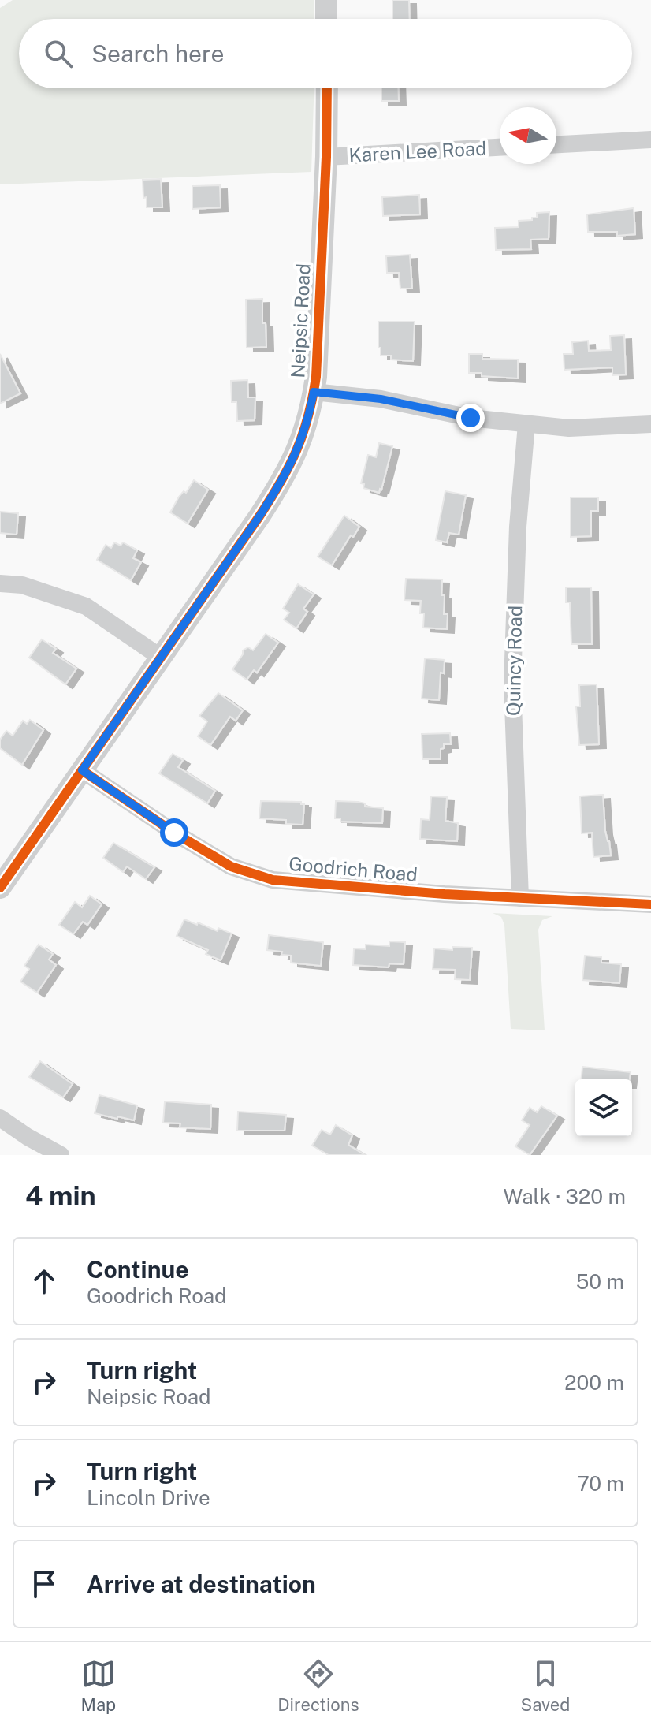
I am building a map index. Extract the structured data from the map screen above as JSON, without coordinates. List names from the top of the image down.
{
  "streets": {
    "street": [
      "Karen Lee Road",
      "Neipsic Road",
      "Quincy Road",
      "Goodrich Road"
    ]
  },
  "crossings": [
    ["Karen Lee Road", "Neipsic Road"],
    ["Neipsic Road", "Goodrich Road"],
    ["Quincy Road", "Goodrich Road"]
  ],
  "north": "left",
  "page": {
    "search": "Search here",
    "heading": ["4 min", "Walk · 320 m"],
    "list": [
      ["Continue", "Goodrich Road", "50 m"],
      ["Turn right", "Neipsic Road", "200 m"],
      ["Turn right", "Lincoln Drive", "70 m"],
      "Arrive at destination"
    ],
    "nav": ["Map", "Directions", "Saved"]
  }
}
